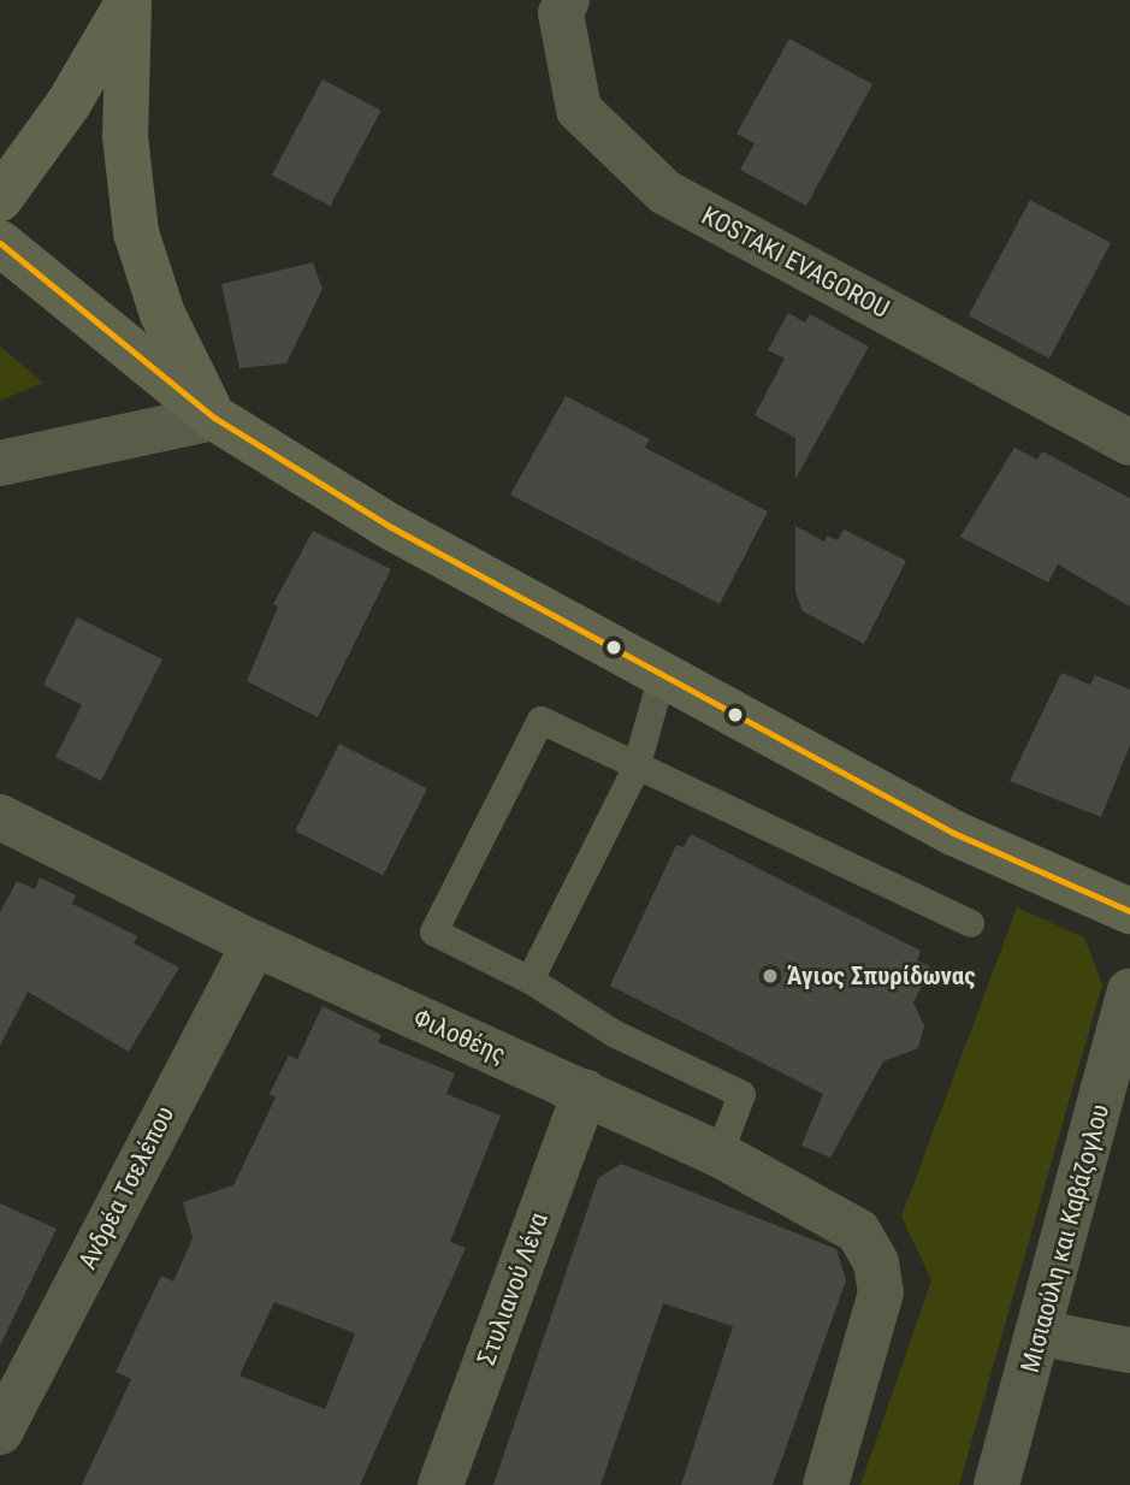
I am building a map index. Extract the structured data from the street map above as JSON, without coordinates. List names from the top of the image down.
{
  "streets": {
    "street": [
      "KOSTAKI EVAGOROU",
      "Φιλοθέης",
      "Ανδρέα Τσελέπου",
      "Μισιαούλη και Καβάζογλου",
      "Στυλιανού Λένα"
    ]
  },
  "crossings": [
    ["Φιλοθέης", "Ανδρέα Τσελέπου"],
    ["Φιλοθέης", "Στυλιανού Λένα"]
  ],
  "places": ["Άγιος Σπυρίδωνας"]
}
